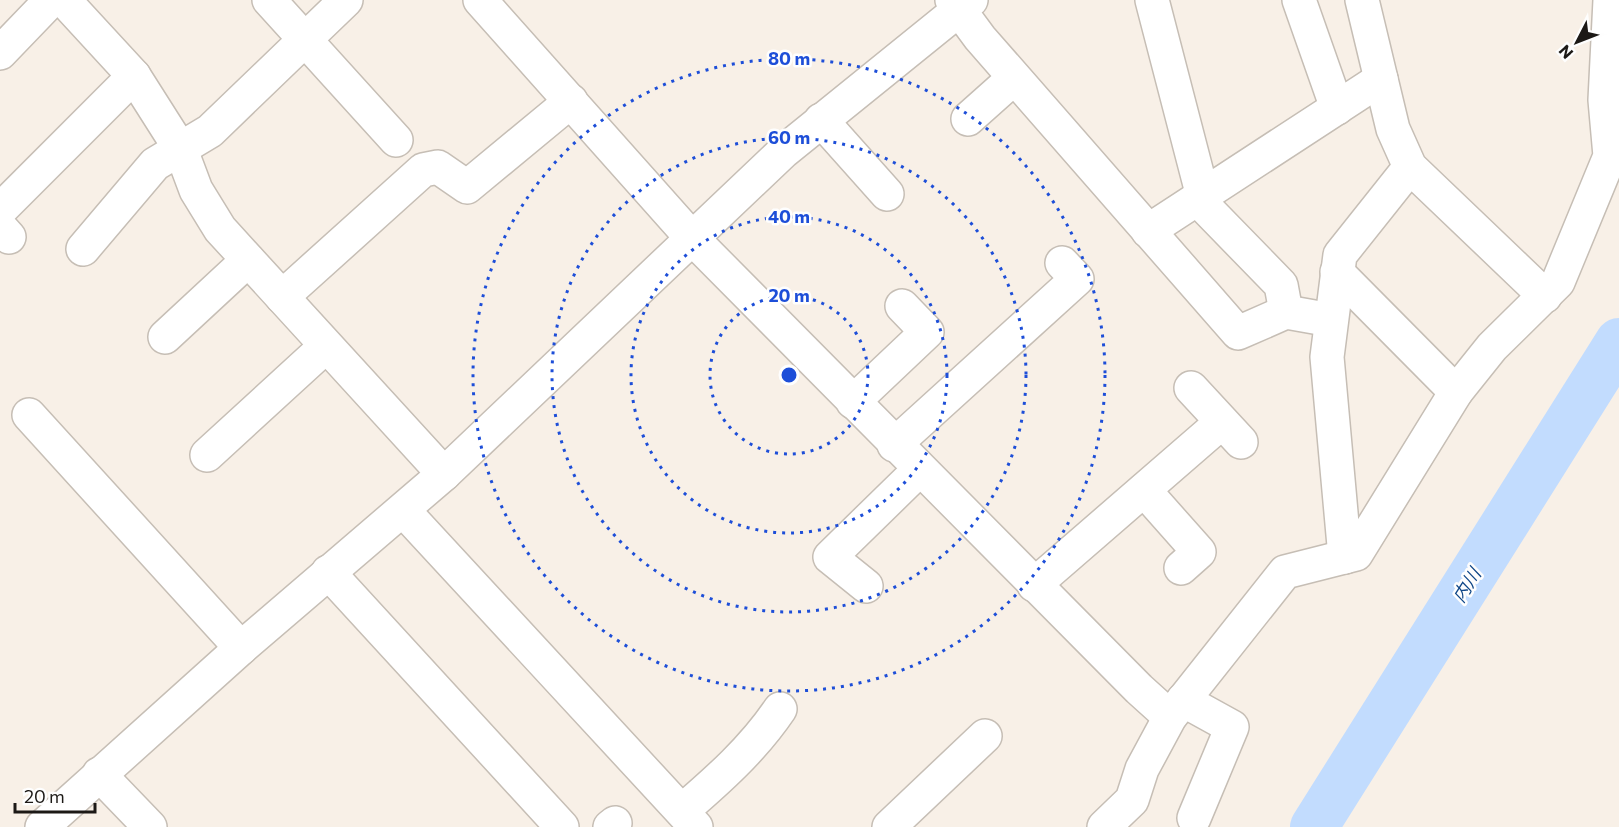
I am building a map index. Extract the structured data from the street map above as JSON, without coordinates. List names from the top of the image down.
{
  "water": ["内川"],
  "scale_bar": "20 m",
  "north": "bottom left",
  "rings": [
    "80 m",
    "60 m",
    "40 m",
    "20 m"
  ]
}
